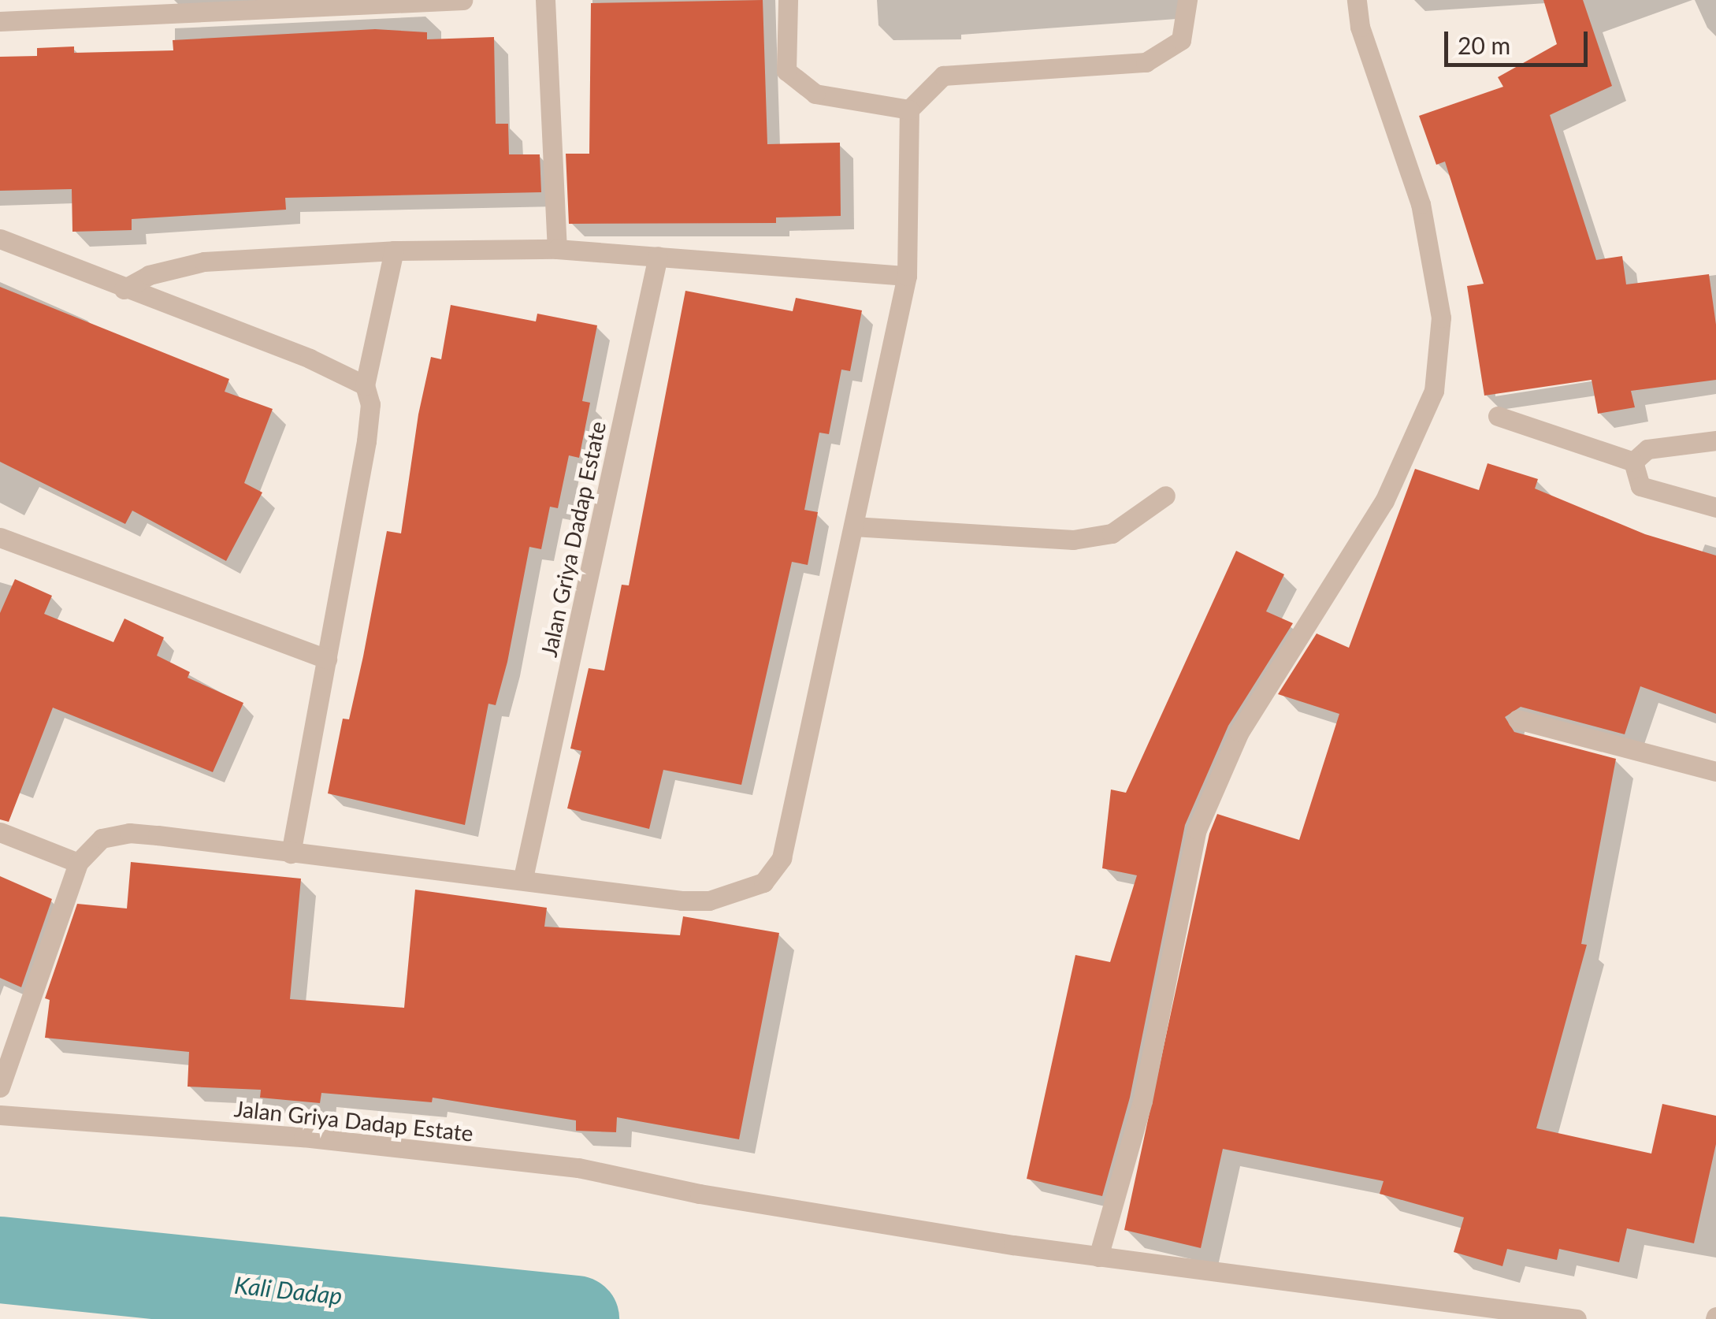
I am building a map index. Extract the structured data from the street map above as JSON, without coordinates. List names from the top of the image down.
{
  "streets": {
    "street": ["Jalan Griya Dadap Estate"]
  },
  "water": ["Kali Dadap"],
  "scale_bar": "20 m"
}
